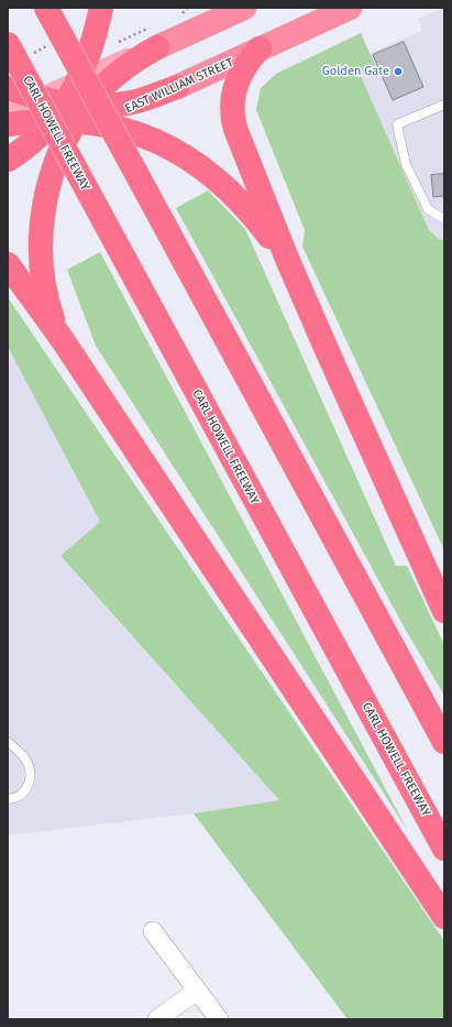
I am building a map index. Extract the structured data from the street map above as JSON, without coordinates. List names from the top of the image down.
{
  "streets": {
    "highway": ["EAST WILLIAM STREET", "CARL HOWELL FREEWAY"]
  },
  "places": ["Golden Gate"]
}
